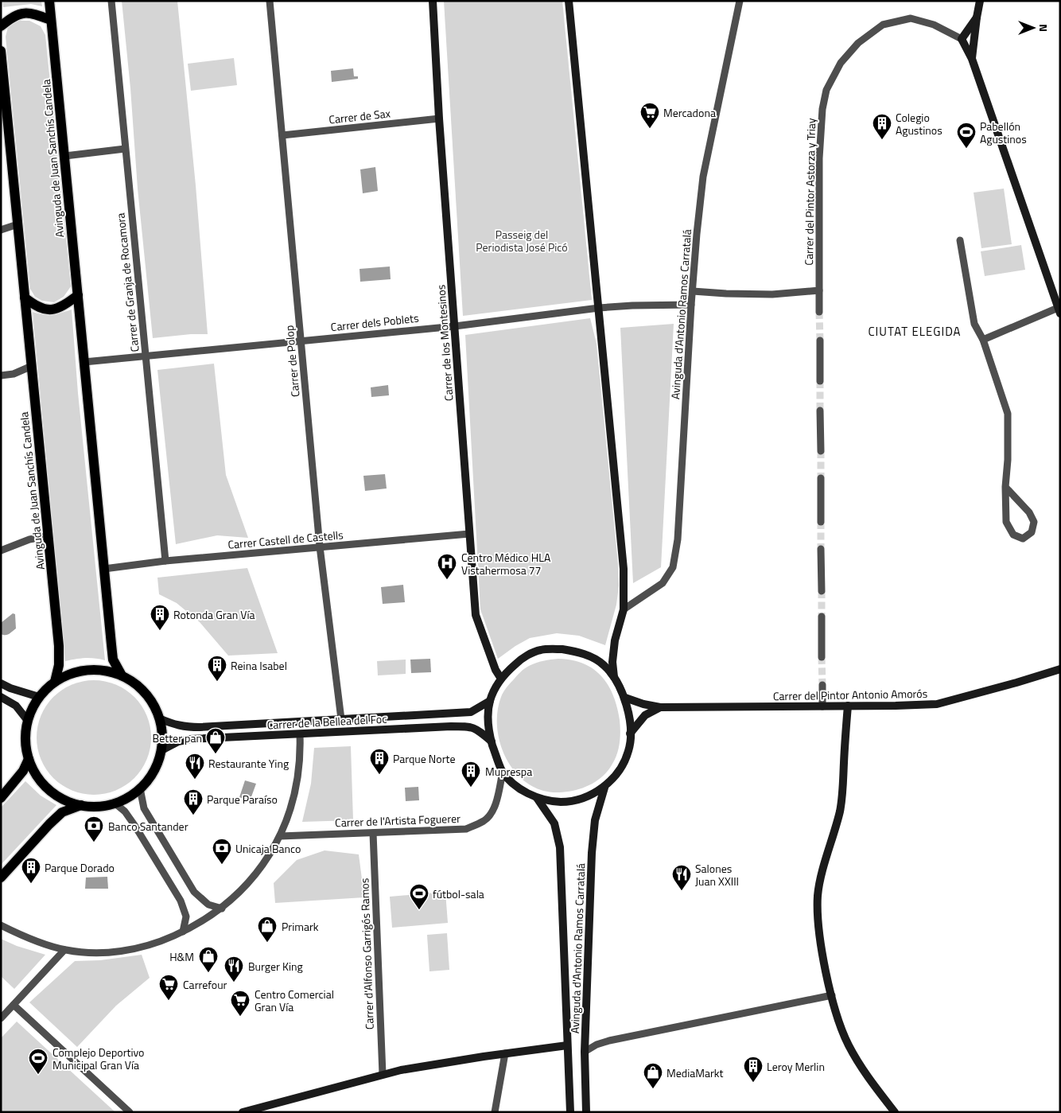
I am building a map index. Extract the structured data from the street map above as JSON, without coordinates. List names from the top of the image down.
{
  "streets": {
    "main road": [
      "Avinguda de Juan Sanchís Candela",
      "Avinguda d'Antonio Ramos Carratalá",
      "Carrer de los Montesinos",
      "Carrer del Pintor Antonio Amorós",
      "Carrer de la Bellea del Foc"
    ],
    "street": [
      "Carrer de Sax",
      "Carrer del Pintor Astorza y Triay",
      "Carrer de Granja de Rocamora",
      "Carrer dels Poblets",
      "Carrer de Polop",
      "Carrer Castell de Castells",
      "Carrer de l'Artista Foguerer",
      "Carrer d'Alfonso Garrigós Ramos"
    ]
  },
  "crossings": [
    ["Carrer de Sax", "Carrer de los Montesinos"],
    ["Carrer de Sax", "Carrer de Polop"],
    ["Avinguda de Juan Sanchís Candela", "Carrer dels Poblets"],
    ["Avinguda de Juan Sanchís Candela", "Carrer Castell de Castells"],
    ["Avinguda de Juan Sanchís Candela", "Carrer de la Bellea del Foc"],
    ["Carrer de Granja de Rocamora", "Carrer dels Poblets"],
    ["Carrer de Granja de Rocamora", "Carrer Castell de Castells"],
    ["Avinguda d'Antonio Ramos Carratalá", "Carrer dels Poblets"],
    ["Carrer dels Poblets", "Carrer de los Montesinos"],
    ["Carrer dels Poblets", "Carrer de Polop"],
    ["Carrer de los Montesinos", "Carrer Castell de Castells"],
    ["Carrer de Polop", "Carrer Castell de Castells"],
    ["Carrer de Polop", "Carrer de la Bellea del Foc"],
    ["Carrer de l'Artista Foguerer", "Carrer d'Alfonso Garrigós Ramos"]
  ],
  "districts": ["CIUTAT ELEGIDA"],
  "parks": ["Passeig del Periodista José Picó"],
  "places": {
    "supermarket": ["Mercadona", "Carrefour", "Centro Comercial Gran Vía"],
    "building": [
      "Colegio Agustinos",
      "Rotonda Gran Vía",
      "Reina Isabel",
      "Parque Norte",
      "Muprespa",
      "Parque Paraíso",
      "Parque Dorado",
      "Leroy Merlin"
    ],
    "sports": ["Pabellón Agustinos", "fútbol-sala", "Complejo Deportivo Municipal Gran Vía"],
    "hospital": ["Centro Médico HLA Vistahermosa 77"],
    "shop": [
      "Better pan",
      "Primark",
      "H&M",
      "MediaMarkt"
    ],
    "restaurant": ["Restaurante Ying", "Salones Juan XXIII", "Burger King"],
    "bank": ["Banco Santander", "Unicaja Banco"]
  },
  "north": "right"
}
